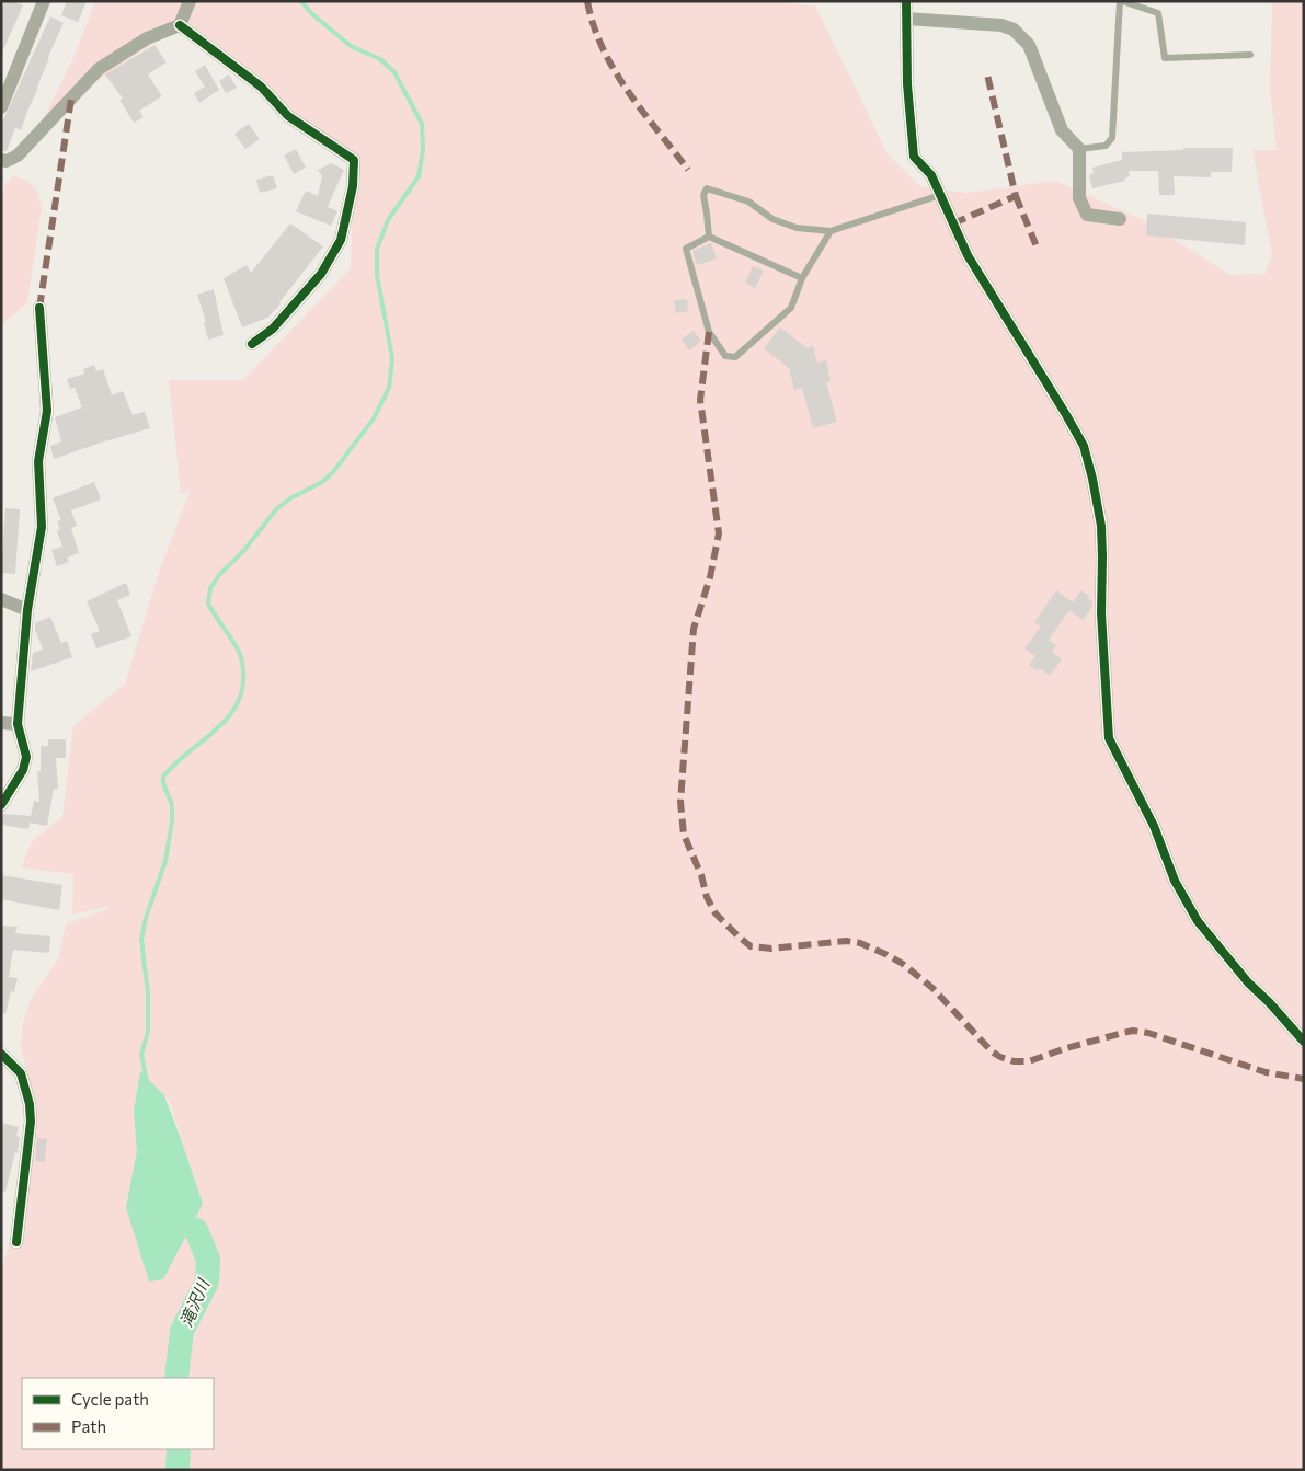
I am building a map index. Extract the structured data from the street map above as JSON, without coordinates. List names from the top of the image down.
{
  "water": ["滝沢川"],
  "legend": ["Cycle path", "Path"]
}
